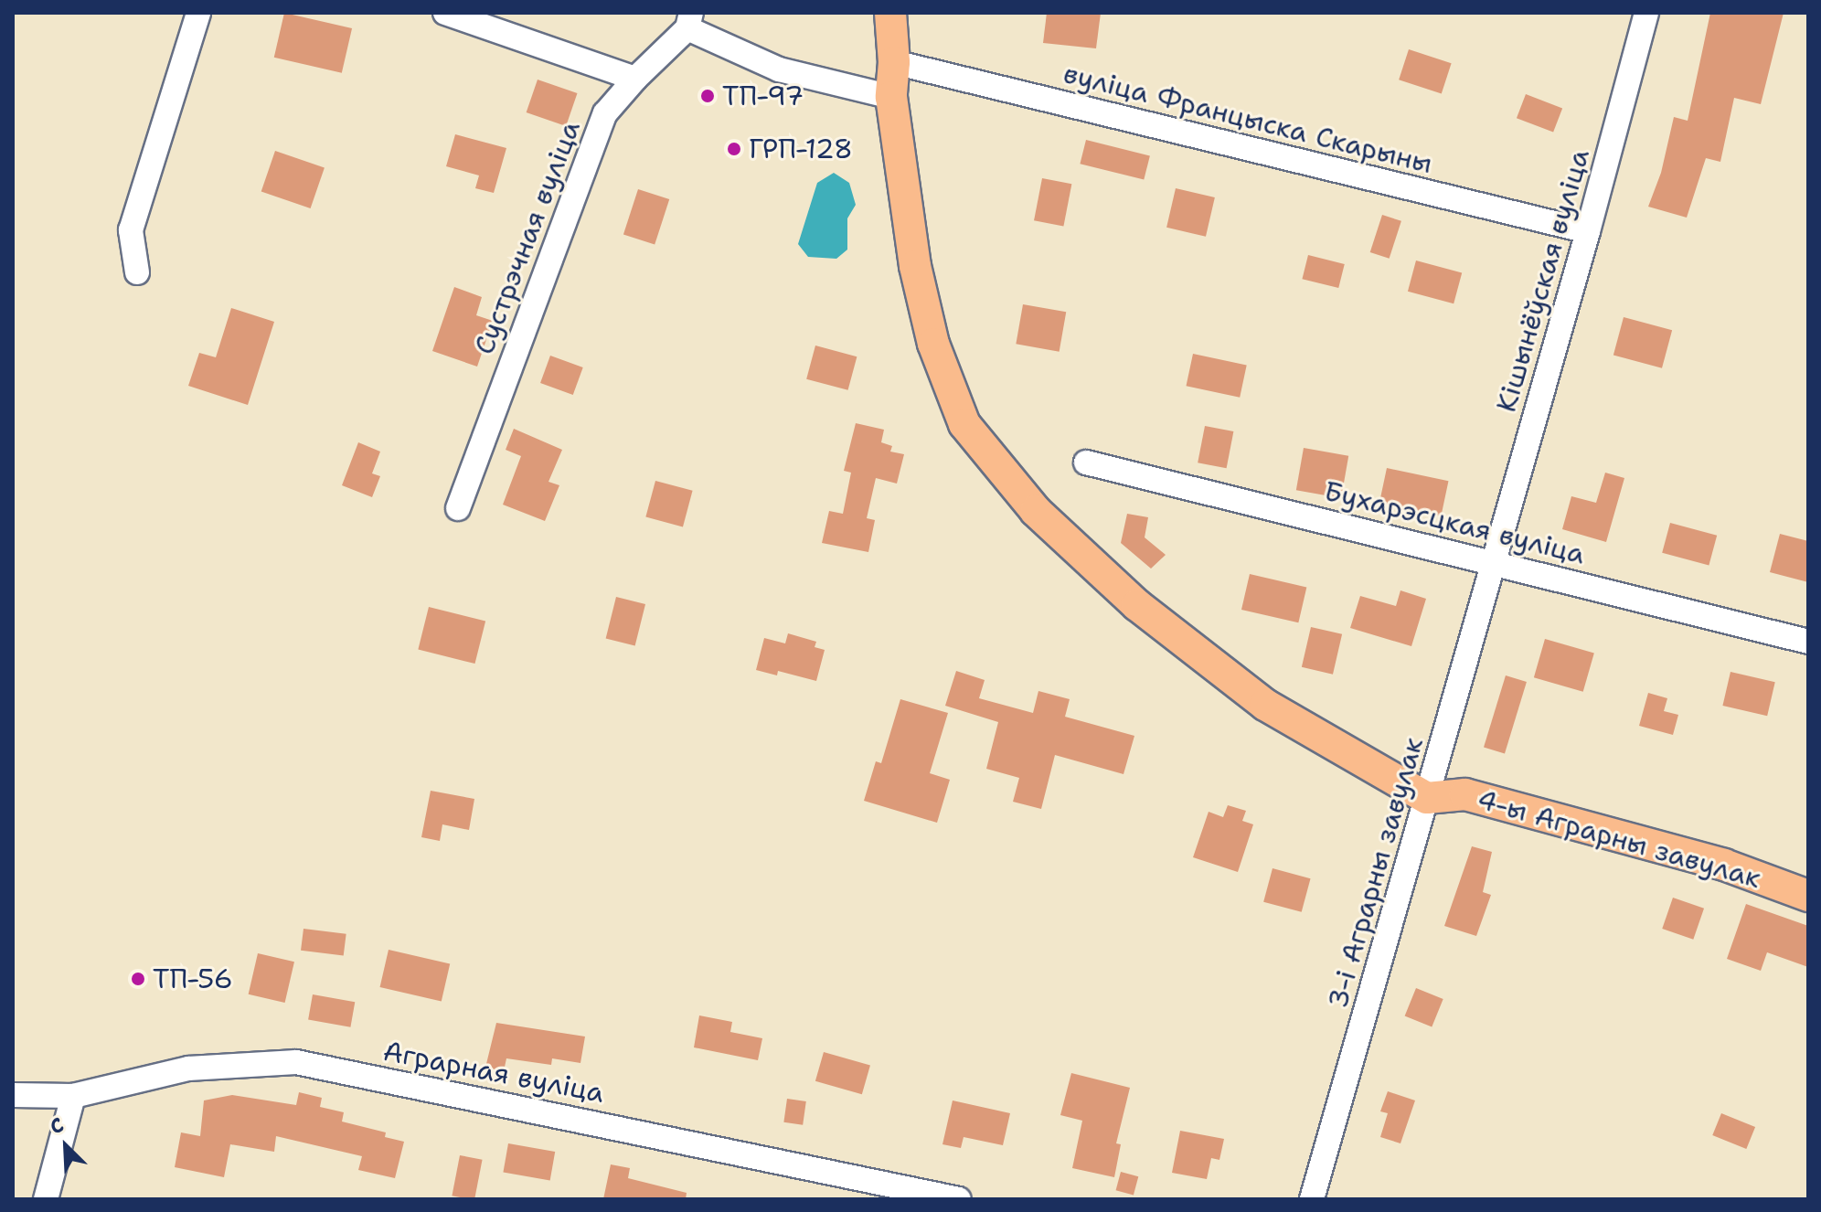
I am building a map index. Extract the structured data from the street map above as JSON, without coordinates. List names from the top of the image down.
{
  "streets": {
    "main road": ["4-ы Аграрны завулак"],
    "street": [
      "вуліца Францыска Скарыны",
      "Сустрэчная вуліца",
      "Кішынёўская вуліца",
      "Бухарэсцкая вуліца",
      "3-і Аграрны завулак",
      "Аграрная вуліца"
    ]
  },
  "crossings": [
    ["вуліца Францыска Скарыны", "Кішынёўская вуліца"],
    ["Кішынёўская вуліца", "Бухарэсцкая вуліца"],
    ["Кішынёўская вуліца", "3-і Аграрны завулак"],
    ["Бухарэсцкая вуліца", "3-і Аграрны завулак"],
    ["4-ы Аграрны завулак", "3-і Аграрны завулак"]
  ],
  "places": ["ТП-97", "ГРП-128", "ТП-56"],
  "north": "top left"
}
